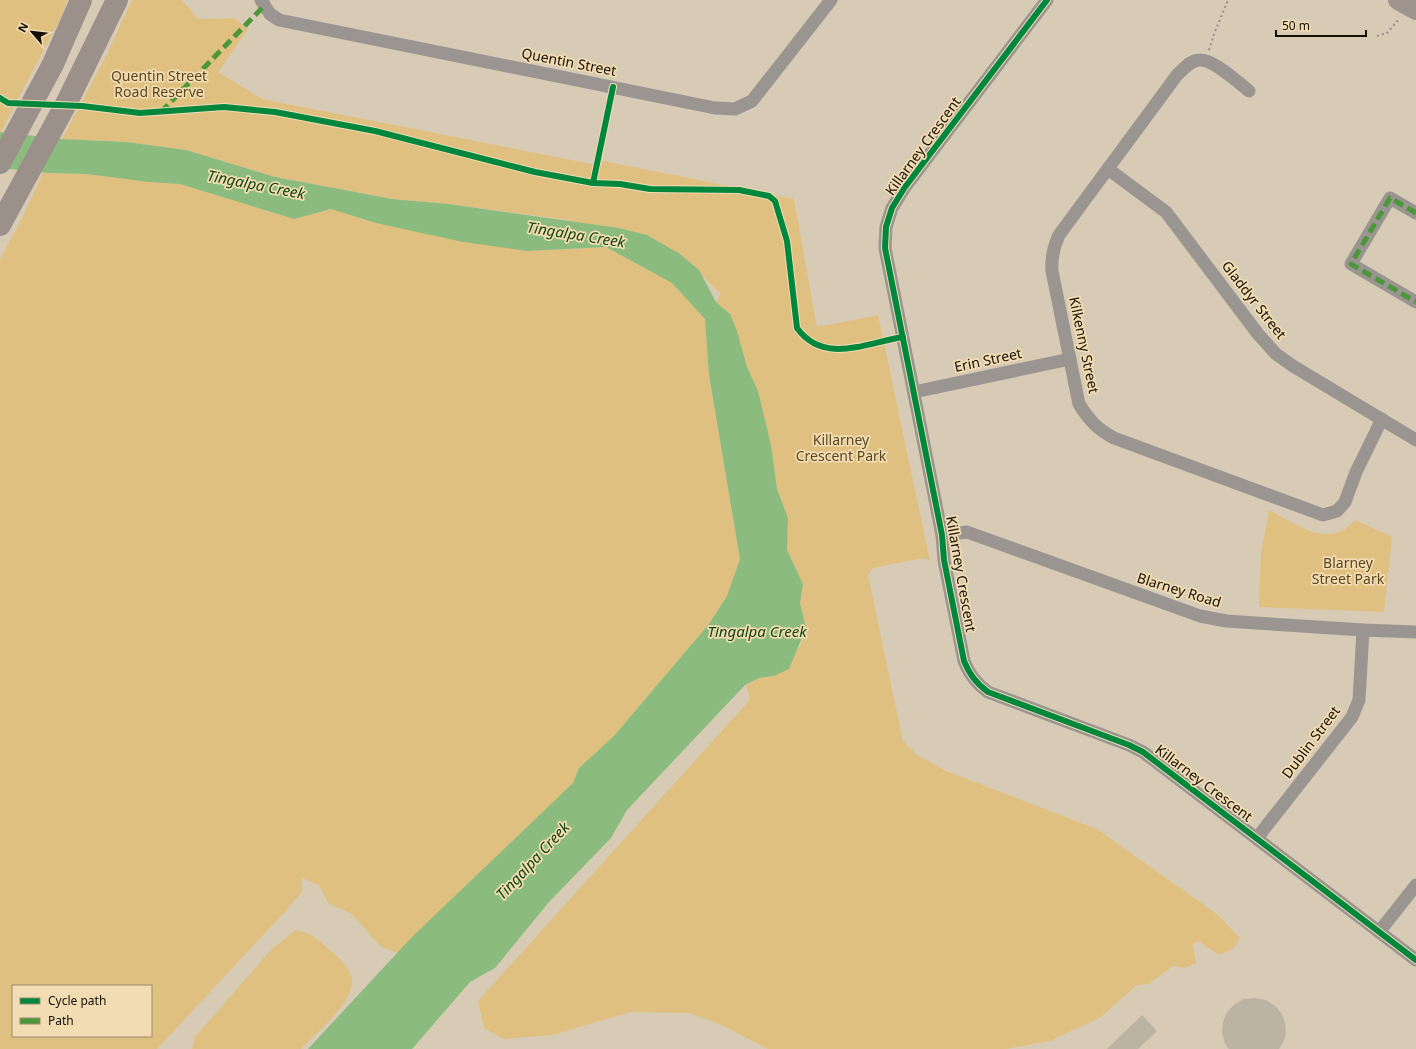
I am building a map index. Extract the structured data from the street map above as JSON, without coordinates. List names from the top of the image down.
{
  "streets": {
    "street": [
      "Quentin Street",
      "Killarney Crescent",
      "Gladdyr Street",
      "Kilkenny Street",
      "Erin Street",
      "Blarney Road",
      "Dublin Street"
    ]
  },
  "crossings": [
    ["Killarney Crescent", "Erin Street"],
    ["Killarney Crescent", "Blarney Road"],
    ["Killarney Crescent", "Dublin Street"],
    ["Gladdyr Street", "Kilkenny Street"],
    ["Kilkenny Street", "Erin Street"],
    ["Blarney Road", "Dublin Street"]
  ],
  "water": ["Tingalpa Creek"],
  "parks": ["Quentin Street Road Reserve", "Killarney Crescent Park", "Blarney Street Park"],
  "legend": ["Cycle path", "Path"],
  "scale_bar": "50 m",
  "north": "top left"
}
